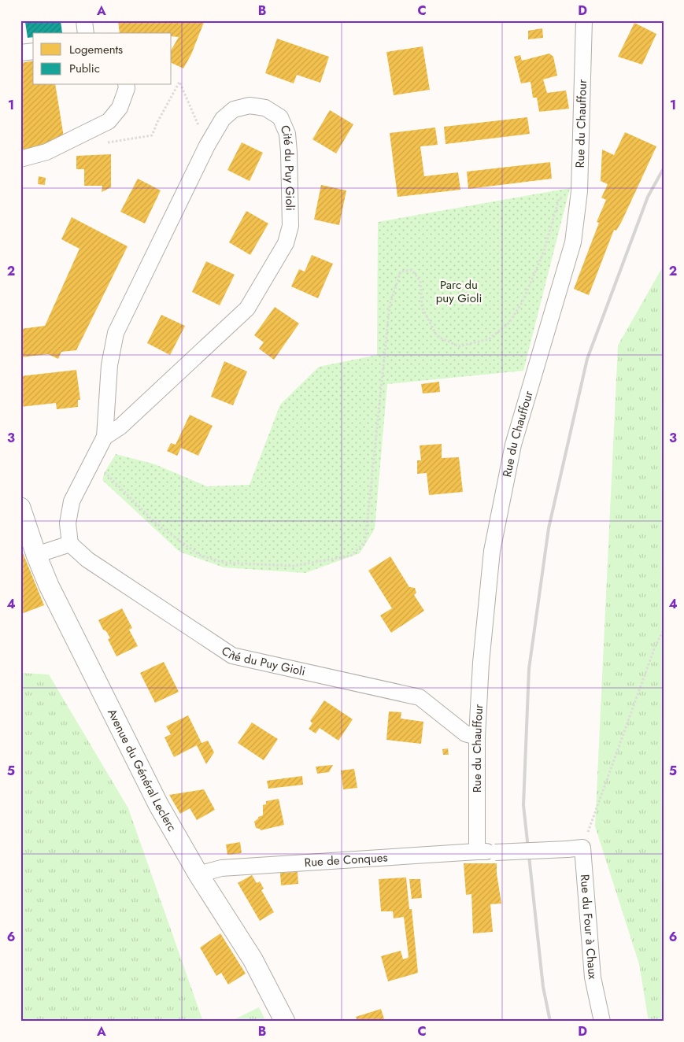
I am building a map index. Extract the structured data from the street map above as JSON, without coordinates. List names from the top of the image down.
{
  "streets": {
    "street": [
      "Rue du Chauffour",
      "Cité du Puy Gioli",
      "Avenue du Général Leclerc",
      "Rue de Conques",
      "Rue du Four à Chaux"
    ]
  },
  "crossings": [
    ["Rue du Chauffour", "Cité du Puy Gioli"],
    ["Rue du Chauffour", "Rue de Conques"],
    ["Avenue du Général Leclerc", "Rue de Conques"],
    ["Rue de Conques", "Rue du Four à Chaux"]
  ],
  "parks": ["Parc du puy Gioli"],
  "legend": ["Logements", "Public"],
  "grid": {
    "columns": [
      "A",
      "B",
      "C",
      "D"
    ],
    "rows": [
      "1",
      "2",
      "3",
      "4",
      "5",
      "6"
    ]
  }
}
